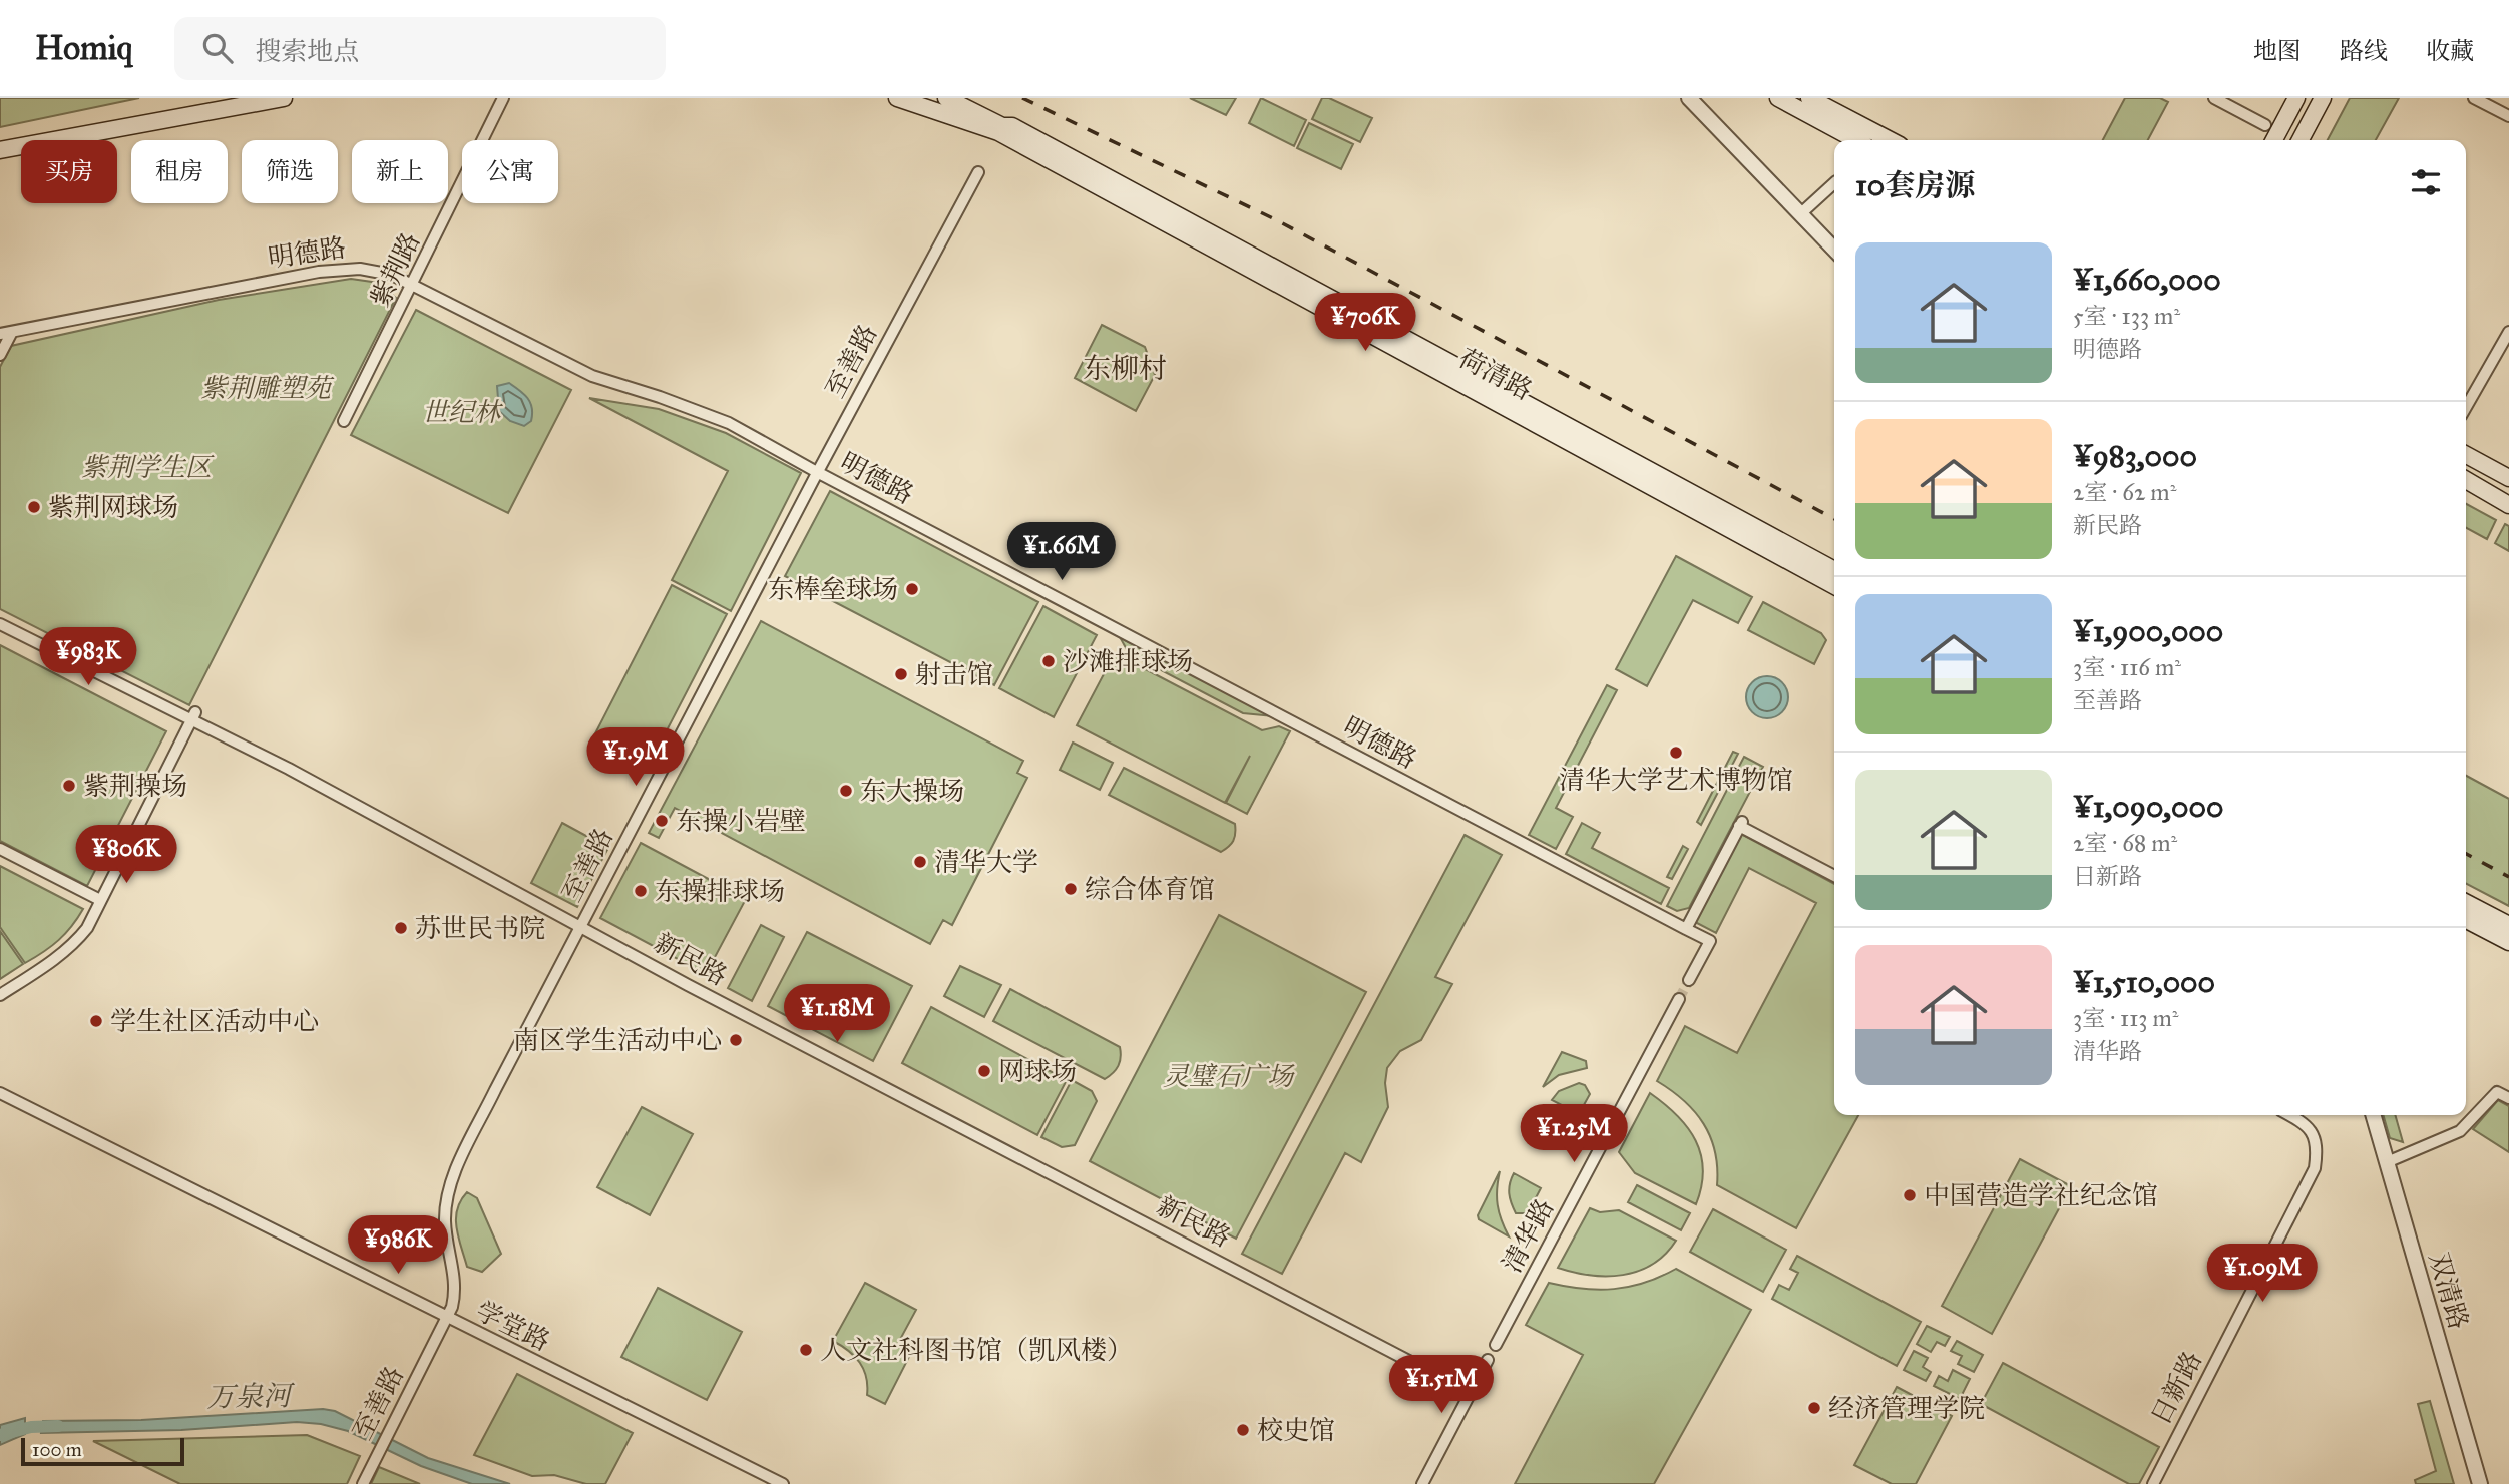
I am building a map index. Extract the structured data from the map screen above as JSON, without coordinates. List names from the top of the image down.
{
  "streets": {
    "main road": ["荷清路"],
    "street": [
      "明德路",
      "紫荆路",
      "至善路",
      "新民路",
      "清华路",
      "双清路",
      "学堂路",
      "日新路"
    ]
  },
  "crossings": [
    ["明德路", "紫荆路"],
    ["明德路", "至善路"],
    ["至善路", "新民路"],
    ["至善路", "学堂路"]
  ],
  "districts": ["东柳村"],
  "water": ["万泉河"],
  "parks": [
    "紫荆雕塑苑",
    "世纪林",
    "紫荆学生区",
    "灵璧石广场"
  ],
  "places": [
    "紫荆网球场",
    "东棒垒球场",
    "沙滩排球场",
    "射击馆",
    "清华大学艺术博物馆",
    "紫荆操场",
    "东大操场",
    "东操小岩壁",
    "清华大学",
    "综合体育馆",
    "东操排球场",
    "苏世民书院",
    "学生社区活动中心",
    "南区学生活动中心",
    "网球场",
    "中国营造学社纪念馆",
    "人文社科图书馆（凯风楼）",
    "经济管理学院",
    "校史馆"
  ],
  "scale_bar": "100 m",
  "page": {
    "header": "Homiq",
    "search": "搜索地点",
    "nav": ["地图", "路线", "收藏"],
    "chip": [
      "买房",
      "租房",
      "筛选",
      "新上",
      "公寓"
    ],
    "heading": "10套房源",
    "list": [
      {
        "name": "¥1,660,000",
        "note": "5室 · 133 m² · 明德路"
      },
      {
        "name": "¥983,000",
        "note": "2室 · 62 m² · 新民路"
      },
      {
        "name": "¥1,900,000",
        "note": "3室 · 116 m² · 至善路"
      },
      {
        "name": "¥1,090,000",
        "note": "2室 · 68 m² · 日新路"
      },
      {
        "name": "¥1,510,000",
        "note": "3室 · 113 m² · 清华路"
      }
    ],
    "price": [
      "¥706K",
      "¥1.66M",
      "¥983K",
      "¥1.9M",
      "¥806K",
      "¥1.18M",
      "¥1.25M",
      "¥986K",
      "¥1.09M",
      "¥1.51M"
    ],
    "scale": "100 m"
  }
}
